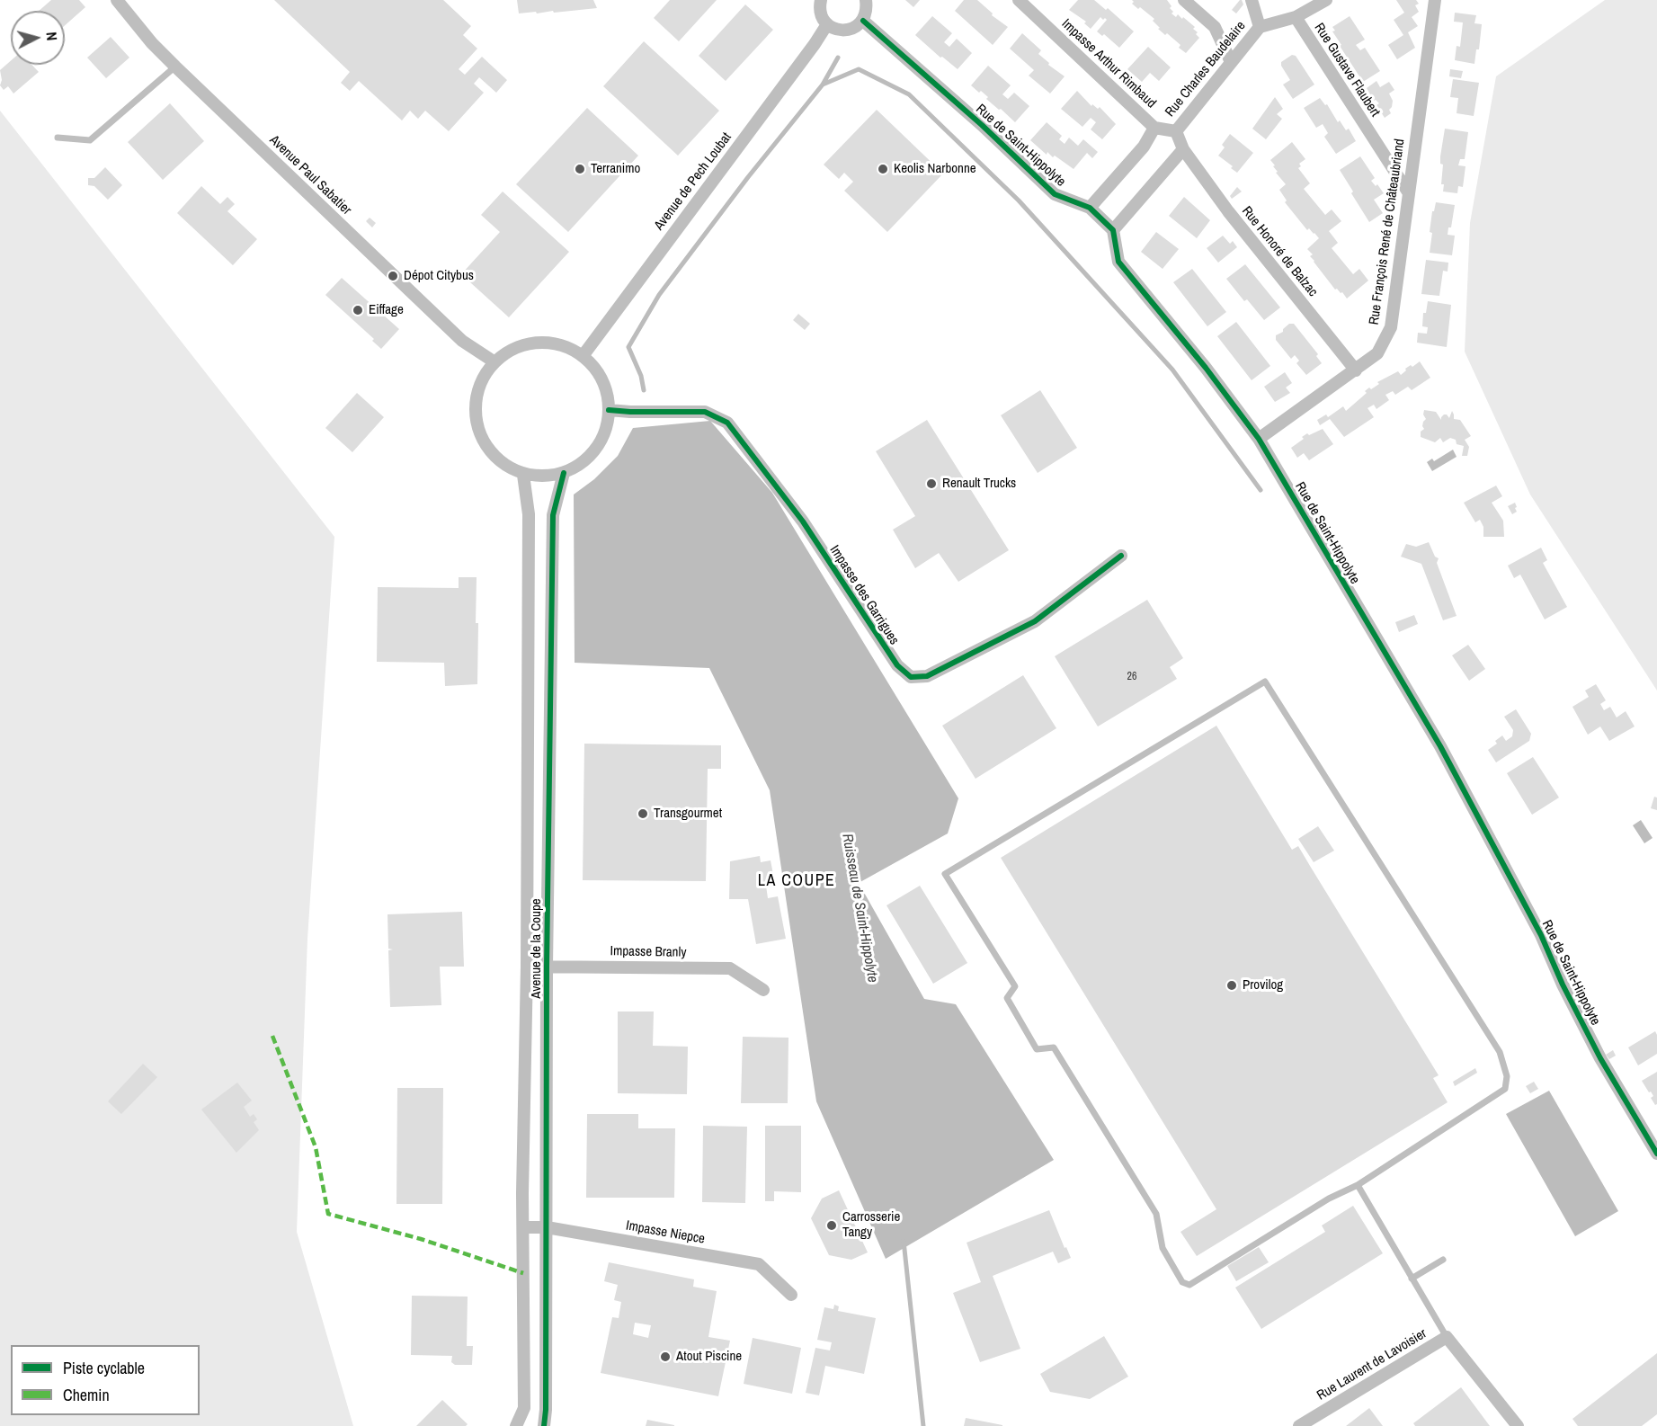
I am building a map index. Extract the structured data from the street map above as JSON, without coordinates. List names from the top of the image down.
{
  "streets": {
    "street": [
      "Impasse Arthur Rimbaud",
      "Rue Charles Baudelaire",
      "Rue Gustave Flaubert",
      "Rue de Saint-Hippolyte",
      "Avenue Paul Sabatier",
      "Avenue de Pech Loubat",
      "Rue François René de Châteaubriand",
      "Rue Honoré de Balzac",
      "Impasse des Garrigues",
      "Avenue de la Coupe",
      "Impasse Branly",
      "Impasse Niepce",
      "Rue Laurent de Lavoisier"
    ]
  },
  "crossings": [
    ["Impasse Arthur Rimbaud", "Rue Charles Baudelaire"],
    ["Rue Charles Baudelaire", "Rue de Saint-Hippolyte"],
    ["Rue Charles Baudelaire", "Rue Honoré de Balzac"],
    ["Rue Gustave Flaubert", "Rue François René de Châteaubriand"],
    ["Rue de Saint-Hippolyte", "Rue François René de Châteaubriand"],
    ["Avenue Paul Sabatier", "Avenue de Pech Loubat"],
    ["Avenue Paul Sabatier", "Impasse des Garrigues"],
    ["Avenue Paul Sabatier", "Avenue de la Coupe"],
    ["Avenue de Pech Loubat", "Impasse des Garrigues"],
    ["Avenue de Pech Loubat", "Avenue de la Coupe"],
    ["Rue François René de Châteaubriand", "Rue Honoré de Balzac"],
    ["Impasse des Garrigues", "Avenue de la Coupe"],
    ["Avenue de la Coupe", "Impasse Branly"],
    ["Avenue de la Coupe", "Impasse Niepce"]
  ],
  "districts": ["LA COUPE"],
  "water": ["Ruisseau de Saint-Hippolyte"],
  "places": [
    "Terranimo",
    "Keolis Narbonne",
    "Dépot Citybus",
    "Eiffage",
    "Renault Trucks",
    "Transgourmet",
    "Provilog",
    "Carrosserie Tangy",
    "Atout Piscine"
  ],
  "house_numbers": ["26"],
  "legend": ["Piste cyclable", "Chemin"],
  "north": "right"
}
